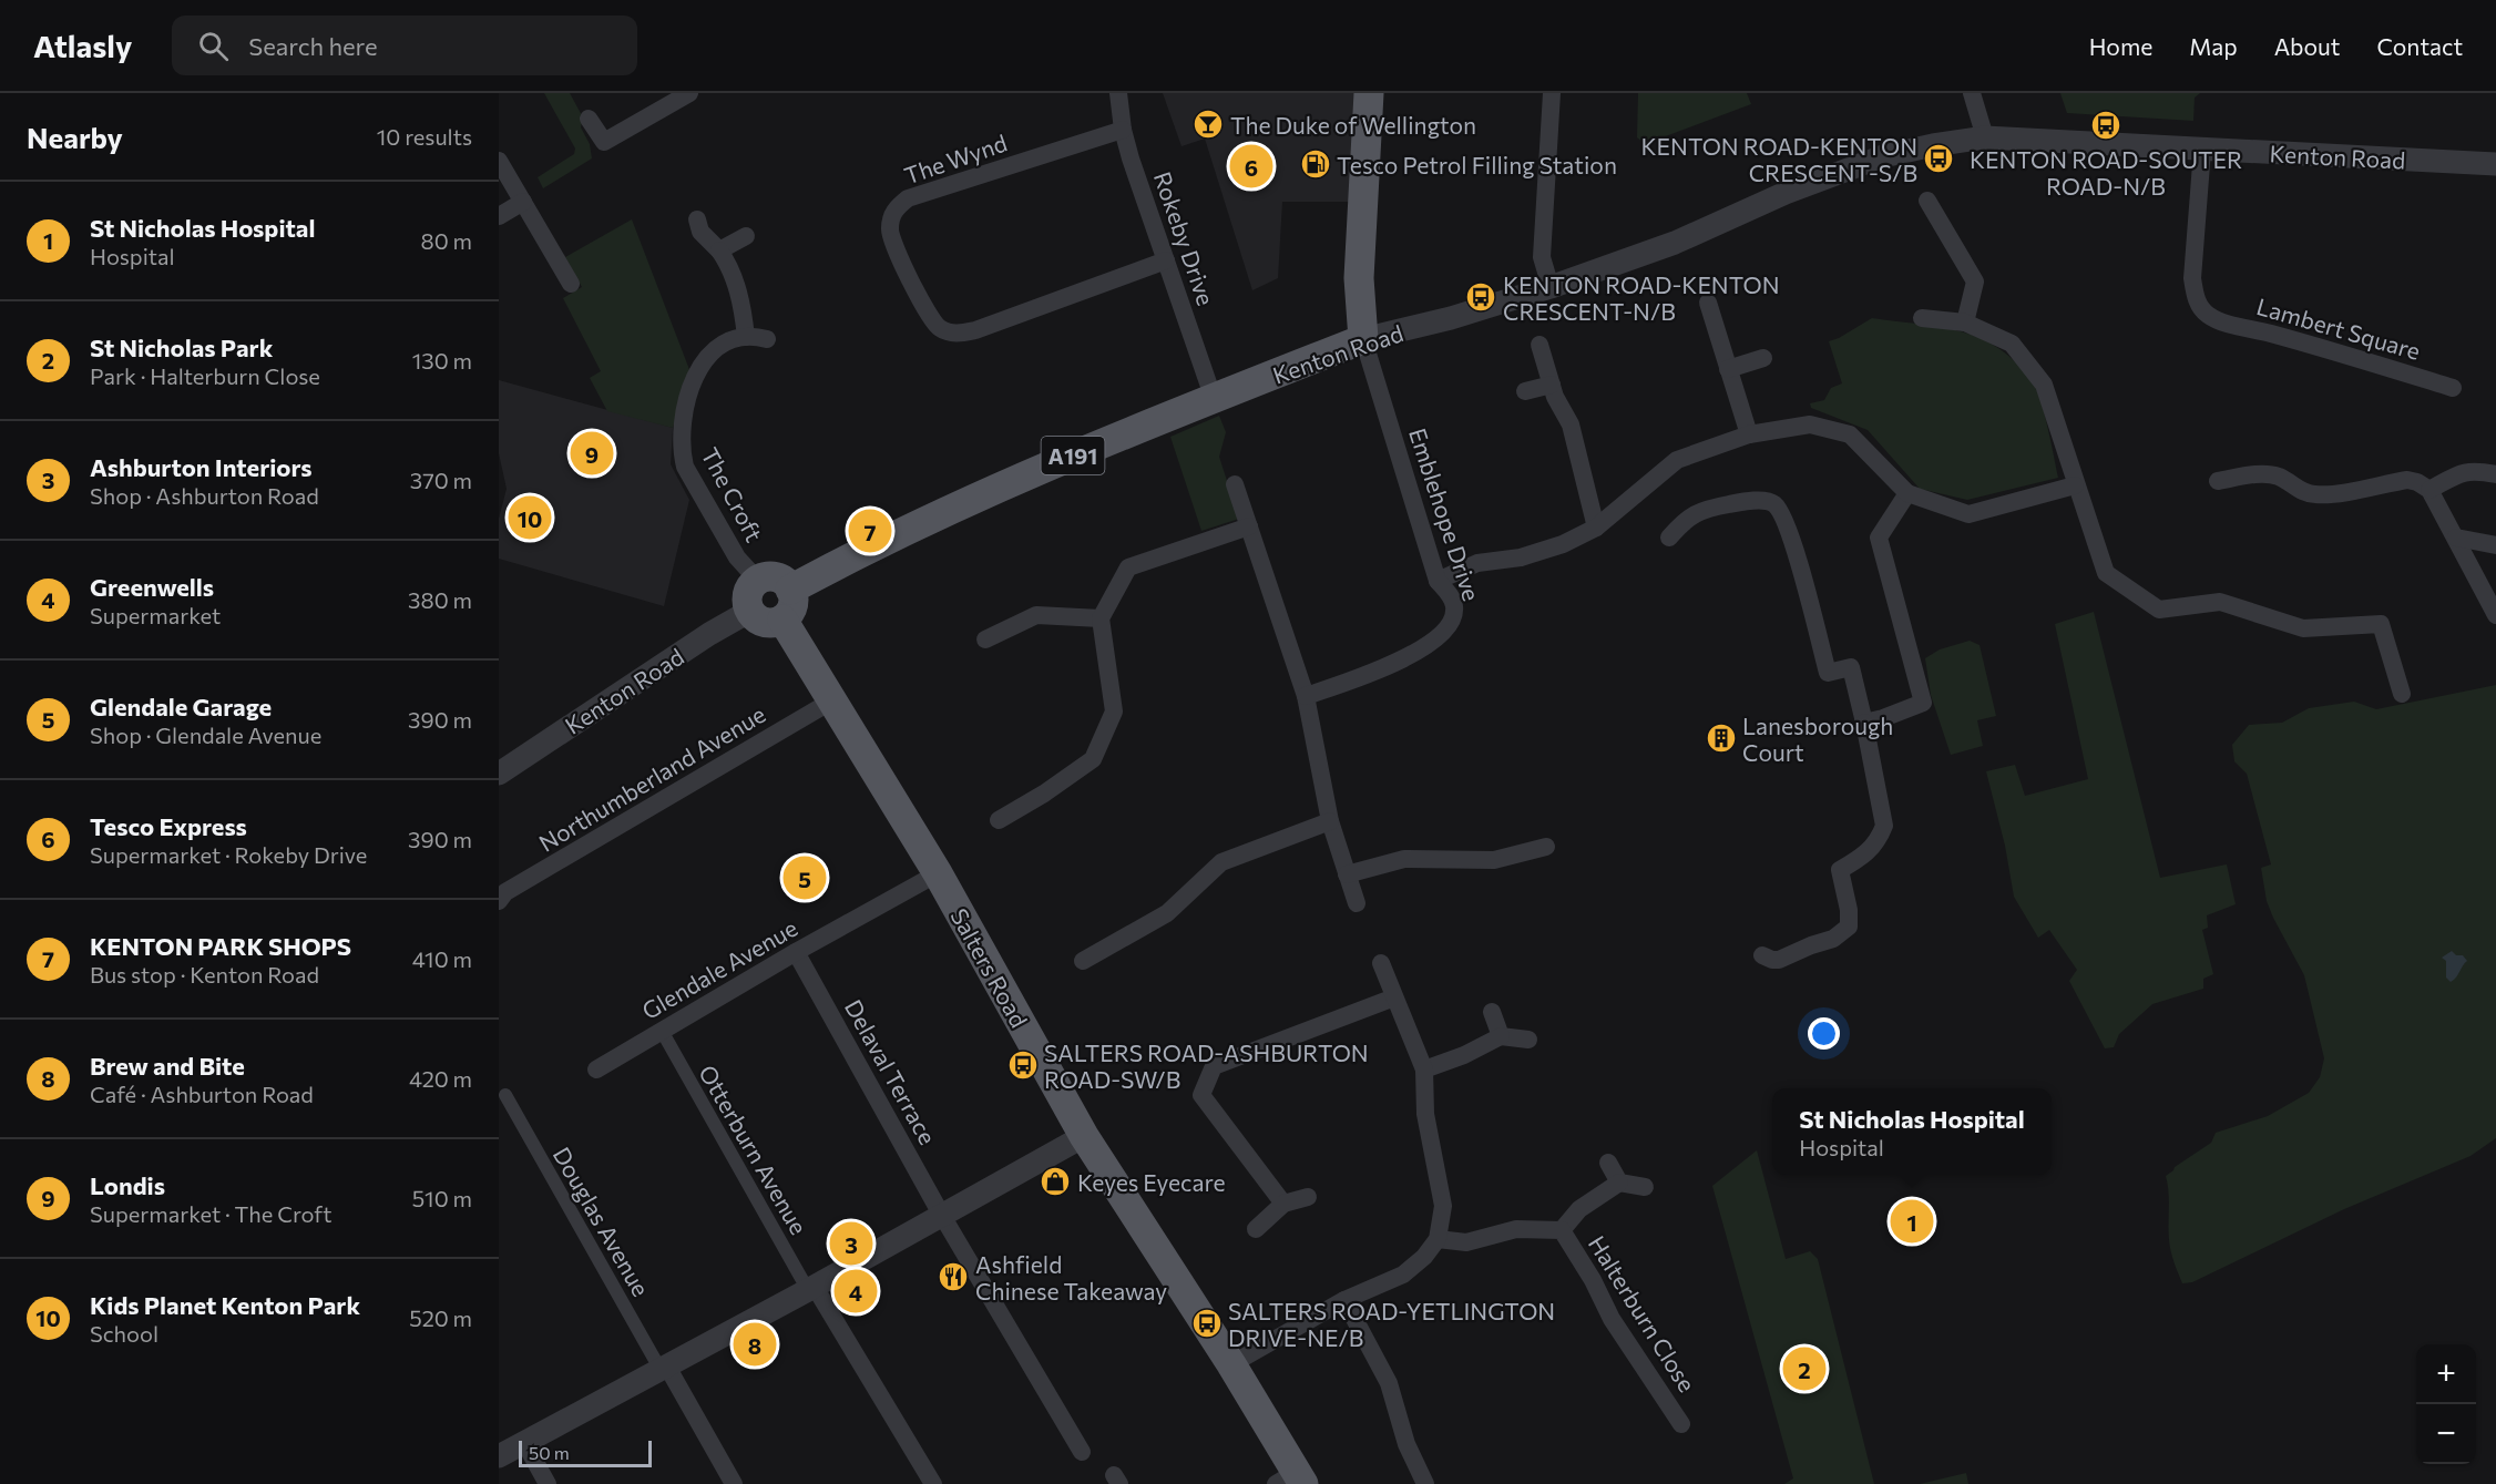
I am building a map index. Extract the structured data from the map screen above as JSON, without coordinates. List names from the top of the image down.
{
  "streets": {
    "main road": ["Kenton Road", "A191", "Salters Road"],
    "street": [
      "The Wynd",
      "Rokeby Drive",
      "Lambert Square",
      "The Croft",
      "Emblehope Drive",
      "Northumberland Avenue",
      "Glendale Avenue",
      "Delaval Terrace",
      "Otterburn Avenue",
      "Douglas Avenue",
      "Halterburn Close"
    ]
  },
  "crossings": [
    ["Kenton Road", "Rokeby Drive"],
    ["Kenton Road", "Lambert Square"],
    ["Kenton Road", "The Croft"],
    ["Kenton Road", "Emblehope Drive"],
    ["Kenton Road", "Salters Road"],
    ["The Wynd", "Rokeby Drive"],
    ["The Croft", "Salters Road"],
    ["Northumberland Avenue", "Salters Road"],
    ["Salters Road", "Glendale Avenue"],
    ["Glendale Avenue", "Delaval Terrace"],
    ["Glendale Avenue", "Otterburn Avenue"]
  ],
  "places": {
    "bar": ["The Duke of Wellington"],
    "bus stop": [
      "KENTON ROAD-SOUTER ROAD-N/B",
      "KENTON ROAD-KENTON CRESCENT-S/B",
      "KENTON ROAD-KENTON CRESCENT-N/B",
      "SALTERS ROAD-ASHBURTON ROAD-SW/B",
      "SALTERS ROAD-YETLINGTON DRIVE-NE/B"
    ],
    "fuel station": ["Tesco Petrol Filling Station"],
    "building": ["Lanesborough Court"],
    "shop": ["Keyes Eyecare"],
    "restaurant": ["Ashfield Chinese Takeaway"]
  },
  "scale_bar": "50 m",
  "page": {
    "header": "Atlasly",
    "search": "Search here",
    "nav": [
      "Home",
      "Map",
      "About",
      "Contact"
    ],
    "heading": ["Nearby", "10 results"],
    "pins": [
      "6",
      "9",
      "10",
      "7",
      "5",
      "1",
      "3",
      "4",
      "8",
      "2"
    ],
    "list": [
      {
        "mark": "1",
        "name": "St Nicholas Hospital",
        "note": "Hospital",
        "value": "80 m"
      },
      {
        "mark": "2",
        "name": "St Nicholas Park",
        "note": "Park · Halterburn Close",
        "value": "130 m"
      },
      {
        "mark": "3",
        "name": "Ashburton Interiors",
        "note": "Shop · Ashburton Road",
        "value": "370 m"
      },
      {
        "mark": "4",
        "name": "Greenwells",
        "note": "Supermarket",
        "value": "380 m"
      },
      {
        "mark": "5",
        "name": "Glendale Garage",
        "note": "Shop · Glendale Avenue",
        "value": "390 m"
      },
      {
        "mark": "6",
        "name": "Tesco Express",
        "note": "Supermarket · Rokeby Drive",
        "value": "390 m"
      },
      {
        "mark": "7",
        "name": "KENTON PARK SHOPS",
        "note": "Bus stop · Kenton Road",
        "value": "410 m"
      },
      {
        "mark": "8",
        "name": "Brew and Bite",
        "note": "Café · Ashburton Road",
        "value": "420 m"
      },
      {
        "mark": "9",
        "name": "Londis",
        "note": "Supermarket · The Croft",
        "value": "510 m"
      },
      {
        "mark": "10",
        "name": "Kids Planet Kenton Park",
        "note": "School",
        "value": "520 m"
      }
    ],
    "popup": ["St Nicholas Hospital", "Hospital"],
    "map_buttons": ["+", "−"],
    "scale": "50 m"
  }
}
